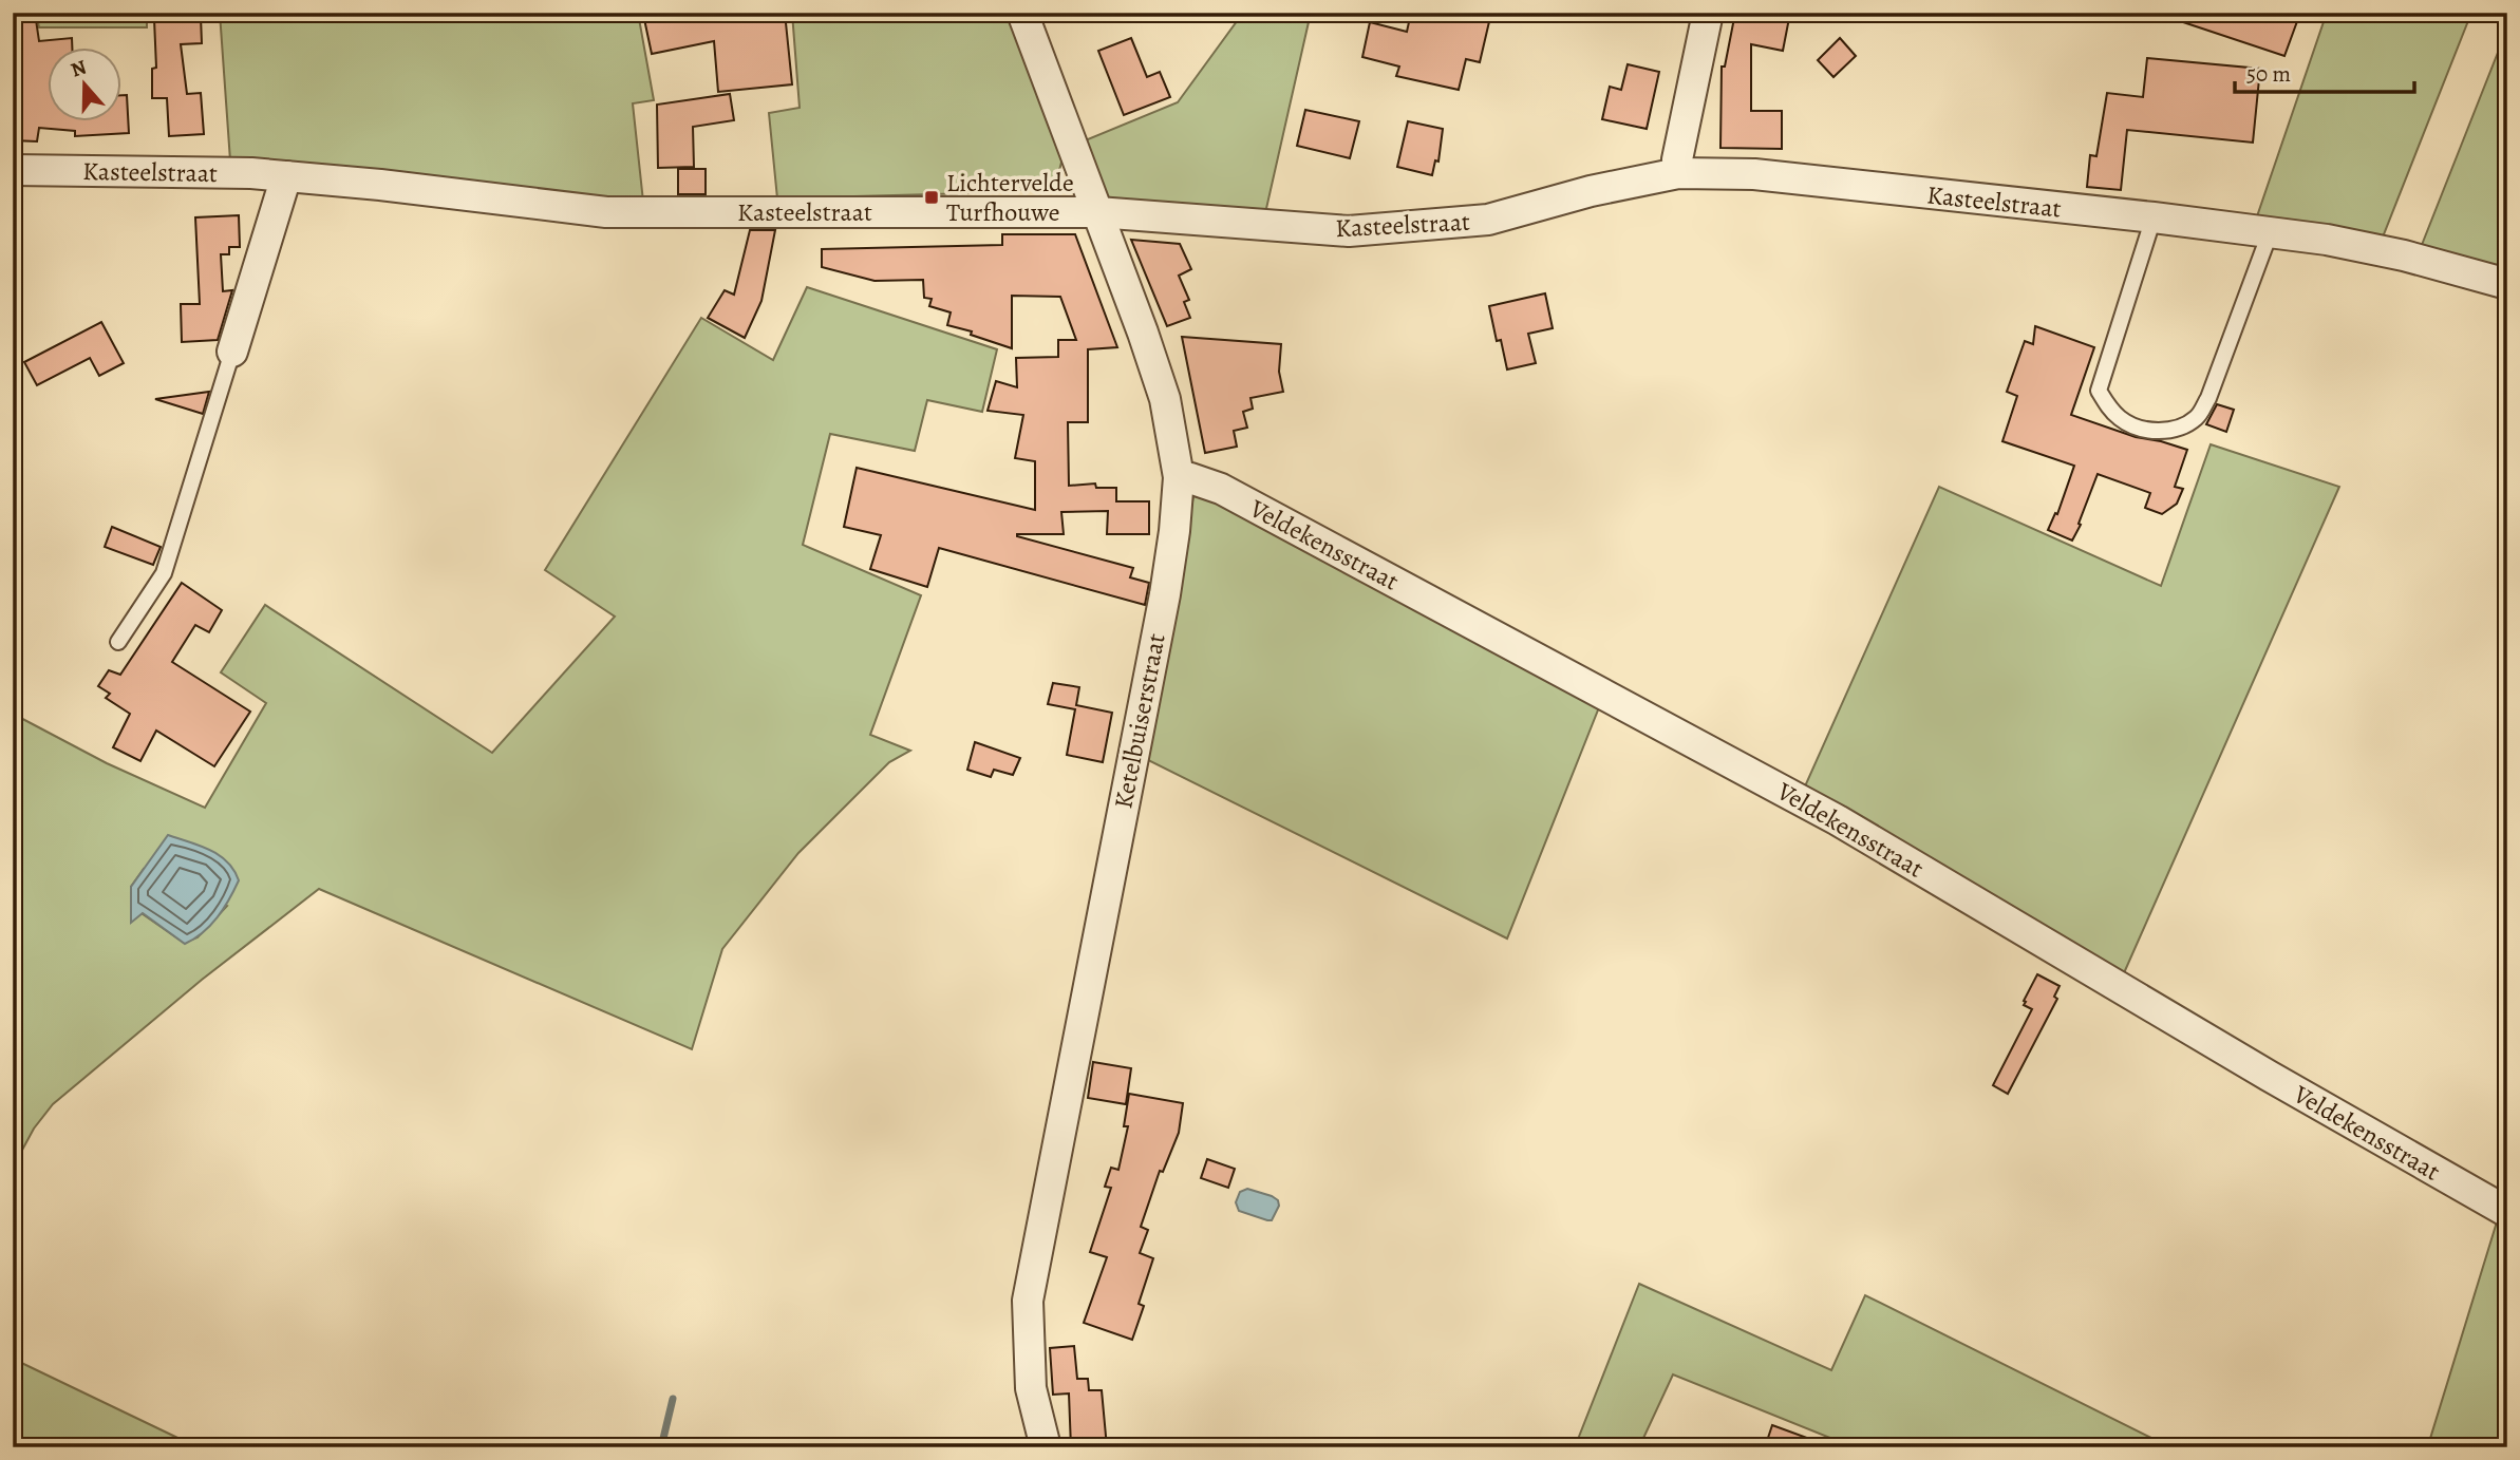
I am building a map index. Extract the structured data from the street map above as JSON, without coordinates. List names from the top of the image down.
{
  "streets": {
    "street": ["Kasteelstraat", "Veldekensstraat", "Ketelbuiserstraat"]
  },
  "crossings": [
    ["Kasteelstraat", "Ketelbuiserstraat"],
    ["Veldekensstraat", "Ketelbuiserstraat"]
  ],
  "places": {
    "transit": ["Lichtervelde Turfhouwe"]
  },
  "scale_bar": "50 m",
  "north": "top"
}
